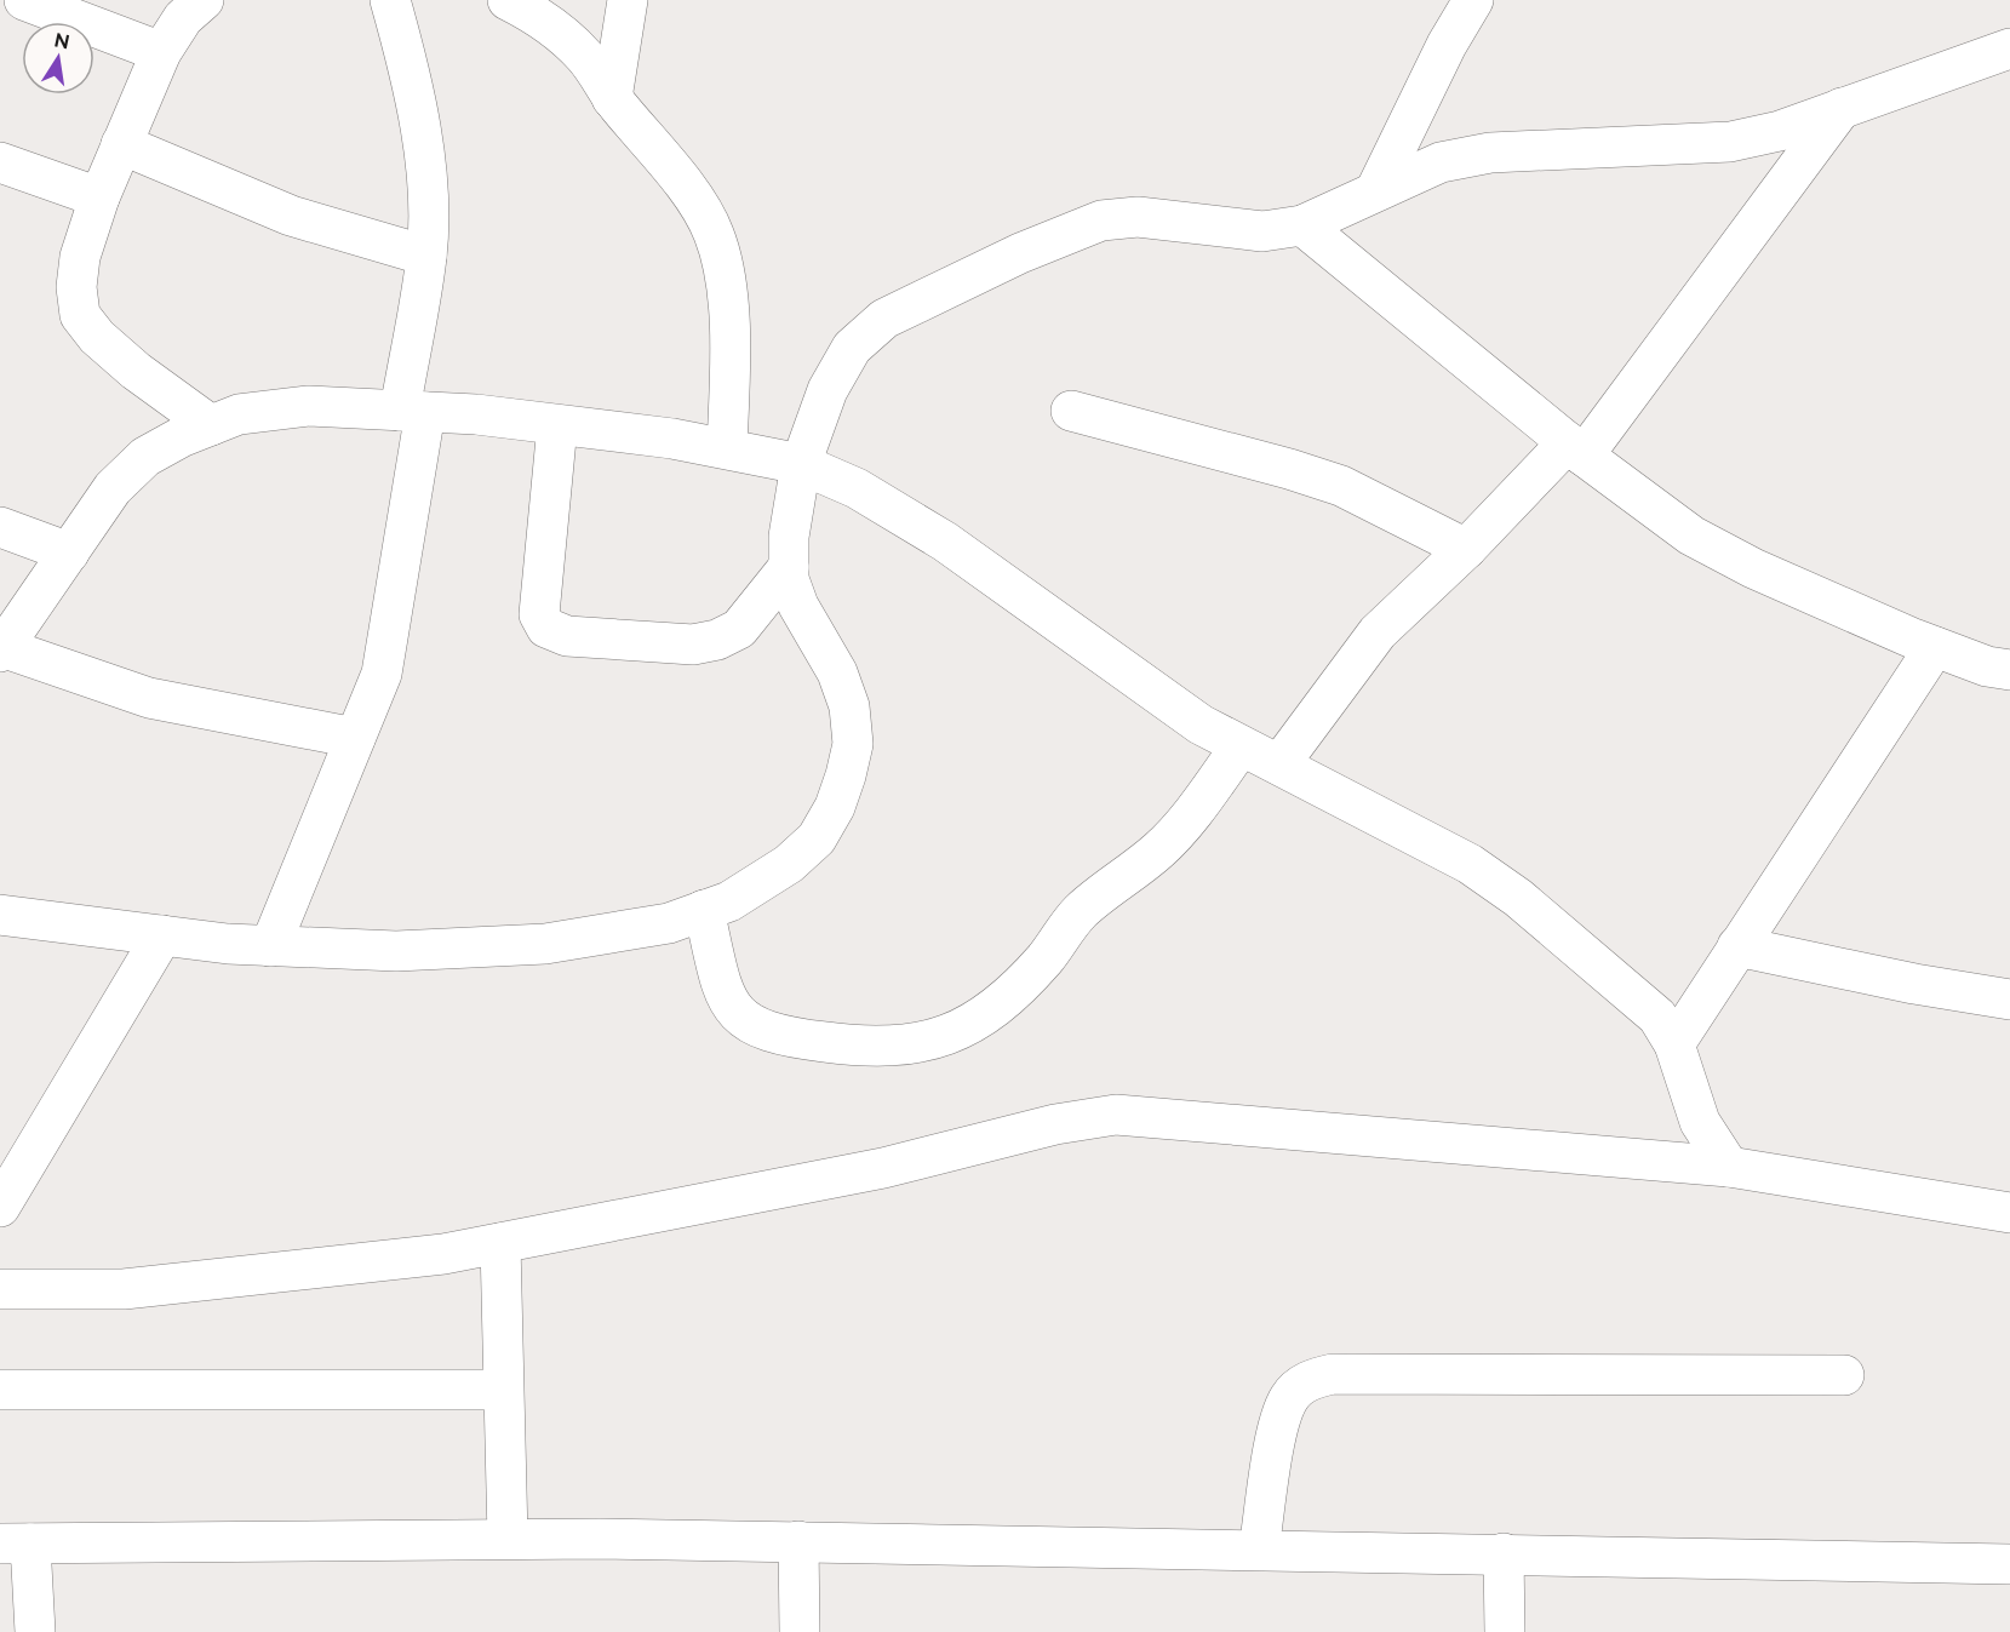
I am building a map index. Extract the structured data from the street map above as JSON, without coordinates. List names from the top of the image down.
{
  "north": "top"
}
